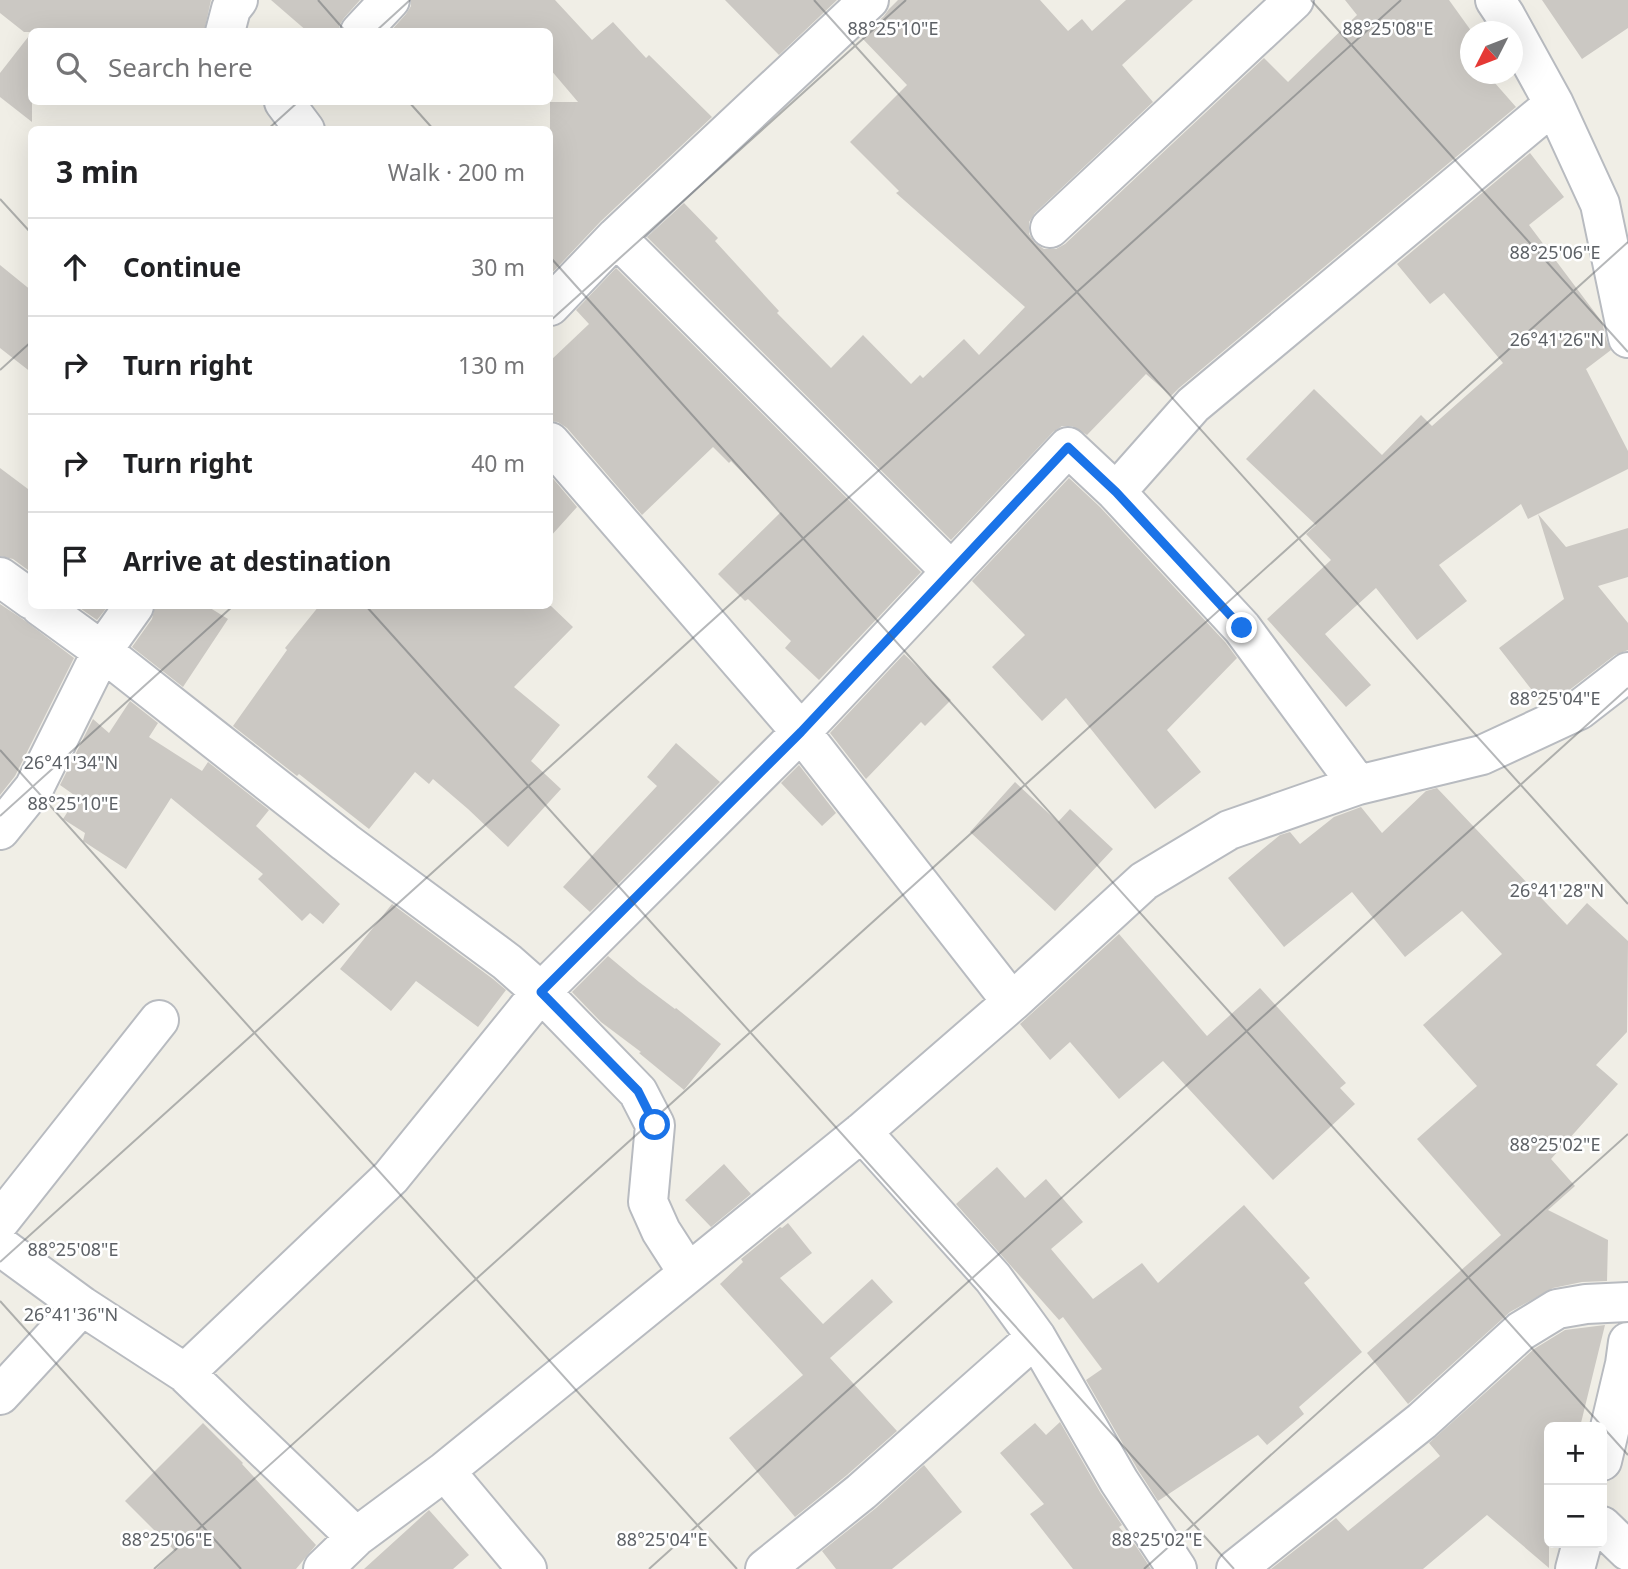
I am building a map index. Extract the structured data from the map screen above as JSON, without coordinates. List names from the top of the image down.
{
  "north": "bottom left",
  "page": {
    "search": "Search here",
    "heading": ["3 min", "Walk · 200 m"],
    "list": [
      ["Continue", "30 m"],
      ["Turn right", "130 m"],
      ["Turn right", "40 m"],
      "Arrive at destination"
    ],
    "map_buttons": ["+", "−"]
  },
  "coordinates": [
    "88°25'10\"E",
    "88°25'08\"E",
    "88°25'06\"E",
    "26°41'26\"N",
    "88°25'04\"E",
    "26°41'34\"N",
    "26°41'28\"N",
    "88°25'02\"E",
    "26°41'36\"N"
  ]
}
